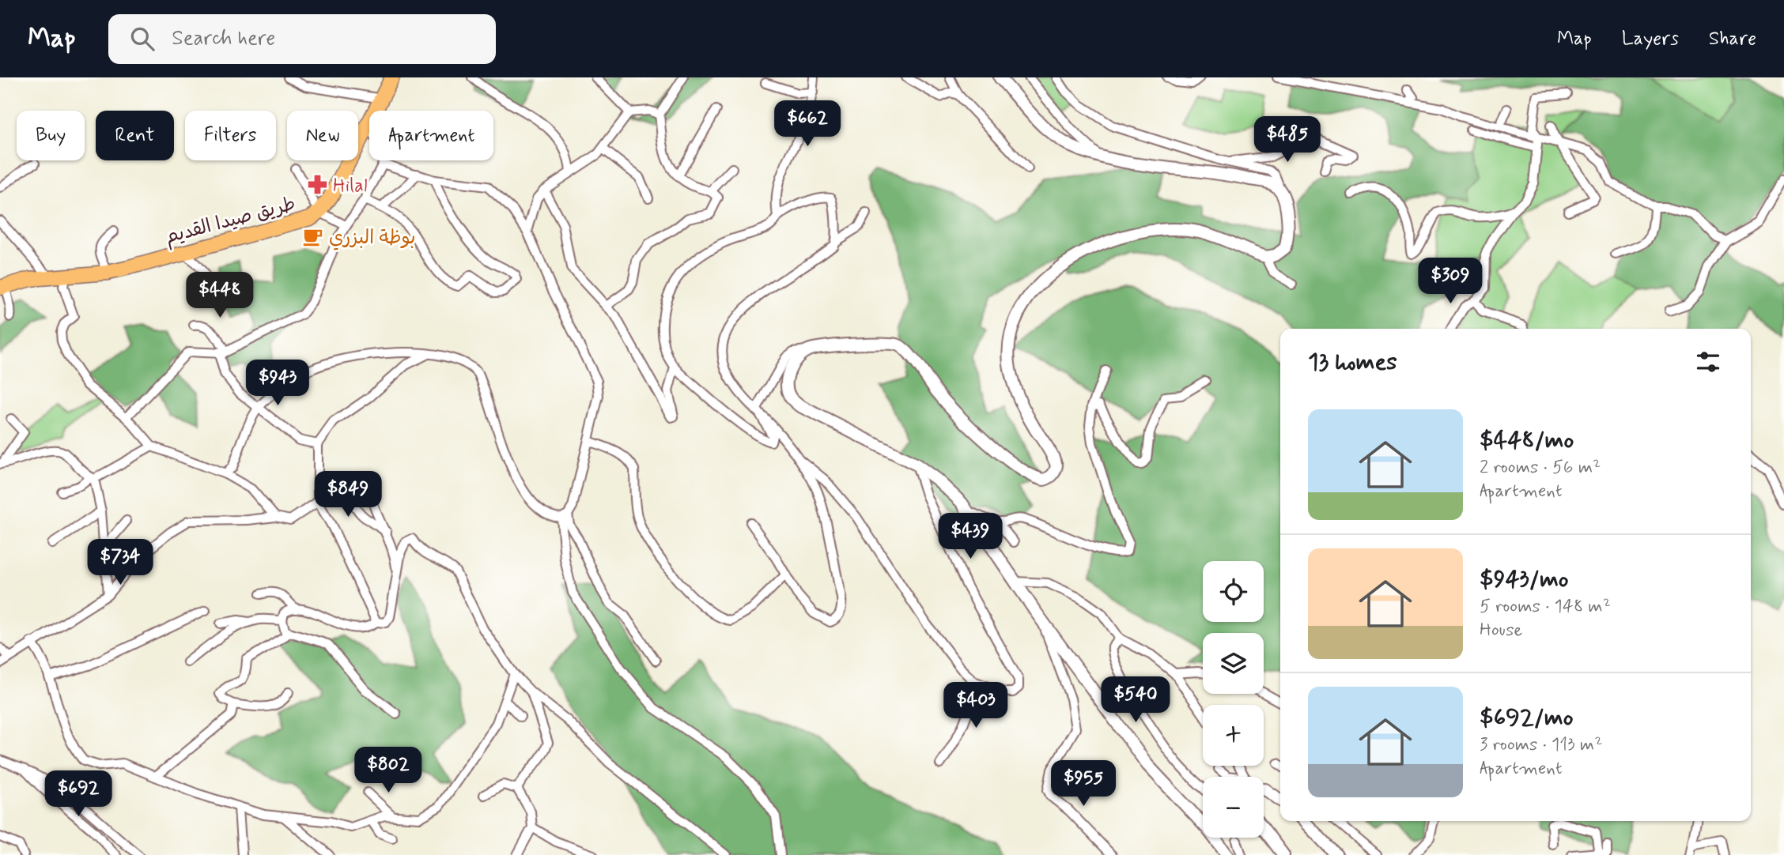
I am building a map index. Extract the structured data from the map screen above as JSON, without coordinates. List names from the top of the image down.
{
  "streets": {
    "highway": ["طريق صيدا القديم"]
  },
  "places": {
    "pharmacy": ["Hilal"],
    "cafe": ["بوظة البزري"]
  },
  "page": {
    "header": "Map",
    "search": "Search here",
    "nav": ["Map", "Layers", "Share"],
    "price": [
      "$662",
      "$485",
      "$309",
      "$448",
      "$943",
      "$849",
      "$439",
      "$734",
      "$540",
      "$403",
      "$802",
      "$955",
      "$692"
    ],
    "chip": [
      "Buy",
      "Rent",
      "Filters",
      "New",
      "Apartment"
    ],
    "heading": "13 homes",
    "list": [
      {
        "name": "$448/mo",
        "note": "2 rooms · 56 m² · Apartment"
      },
      {
        "name": "$943/mo",
        "note": "5 rooms · 148 m² · House"
      },
      {
        "name": "$692/mo",
        "note": "3 rooms · 113 m² · Apartment"
      }
    ],
    "map_buttons": ["+", "−"]
  }
}
